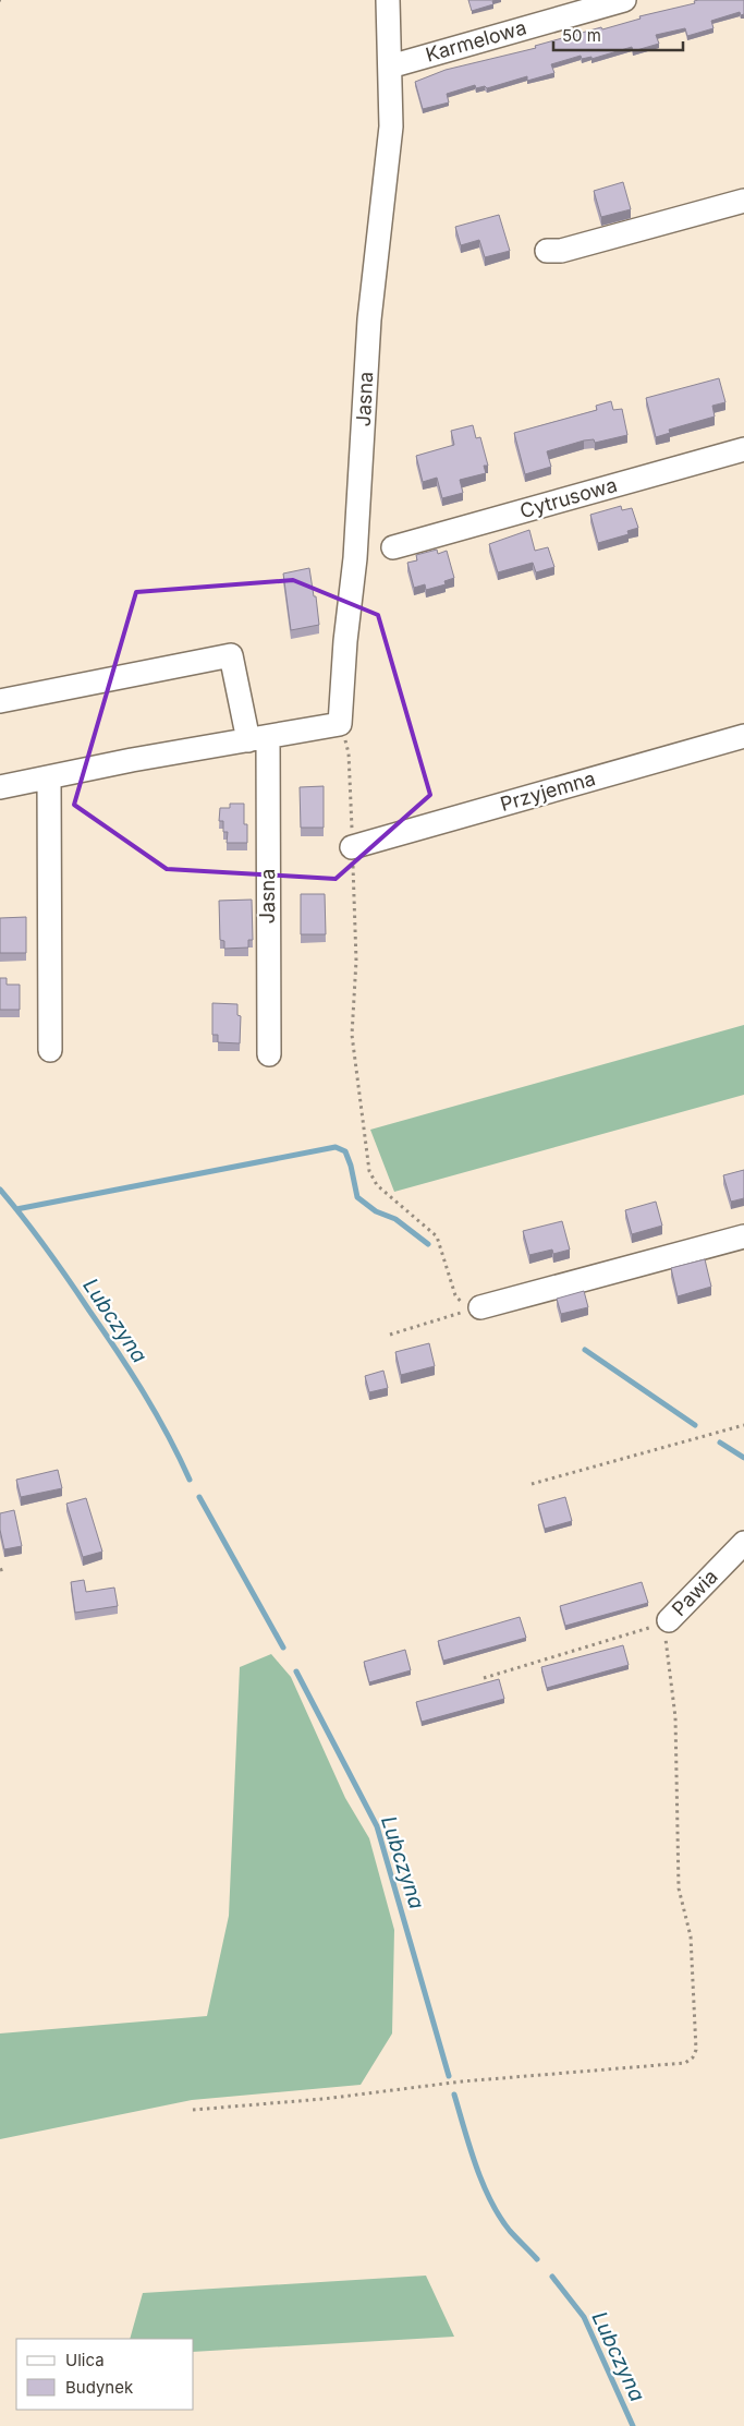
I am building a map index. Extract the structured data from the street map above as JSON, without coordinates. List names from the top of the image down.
{
  "streets": {
    "street": [
      "Karmelowa",
      "Jasna",
      "Cytrusowa",
      "Przyjemna",
      "Pawia"
    ]
  },
  "crossings": [
    ["Karmelowa", "Jasna"]
  ],
  "water": ["Lubczyna"],
  "legend": ["Ulica", "Budynek"],
  "scale_bar": "50 m"
}
